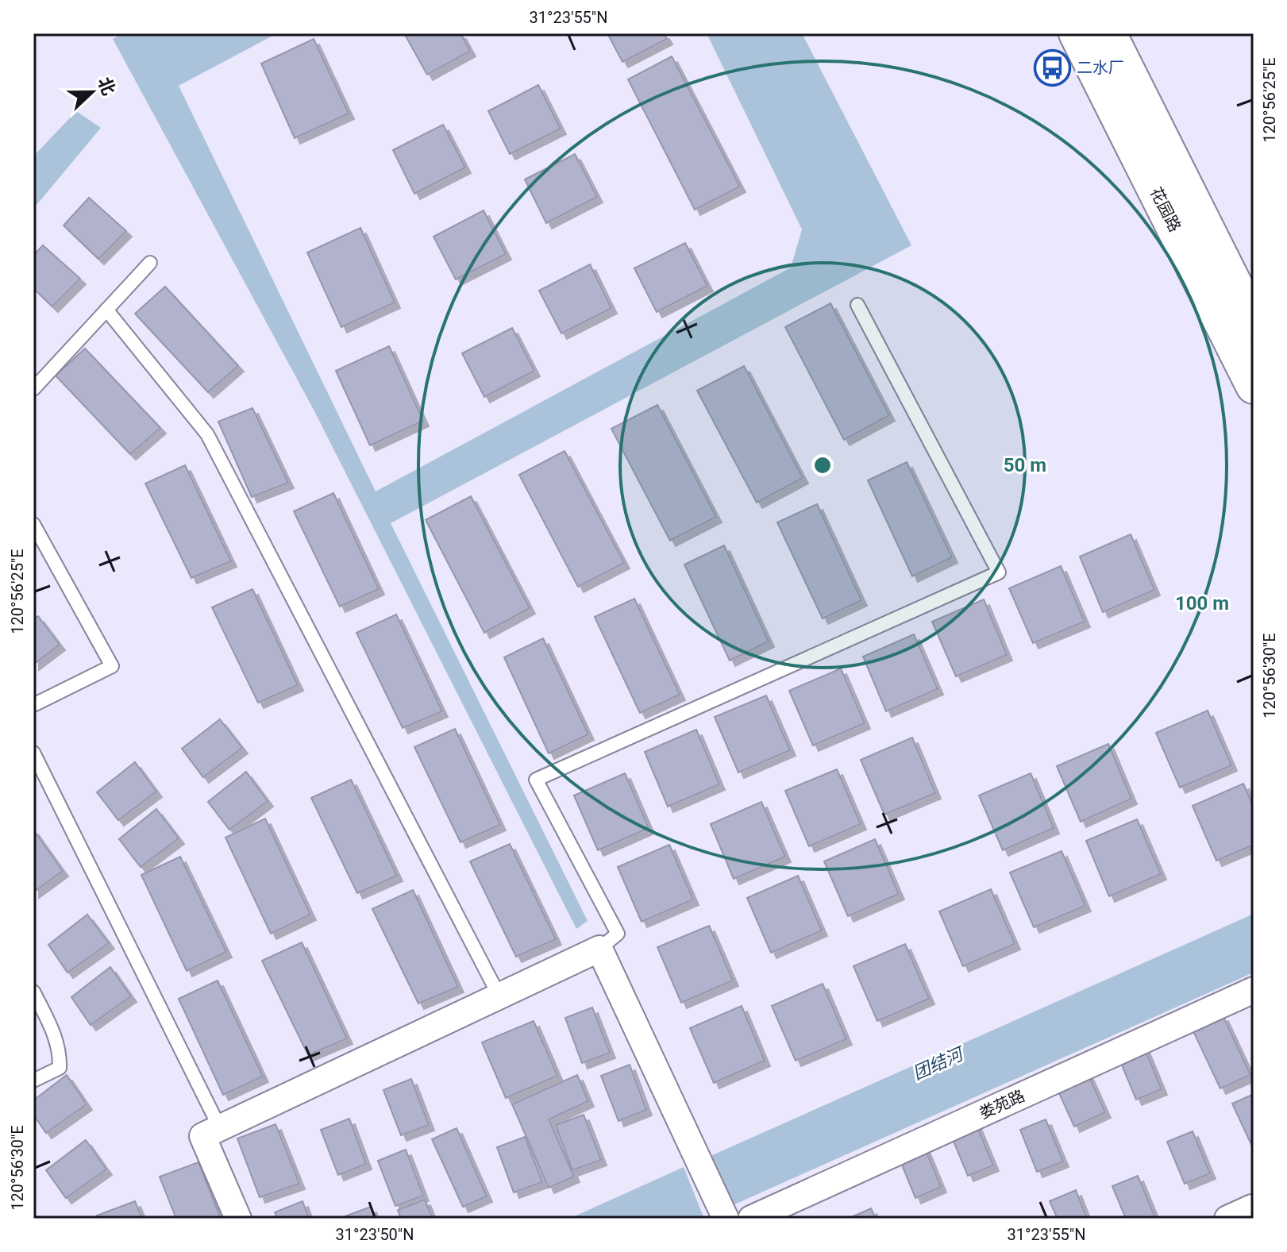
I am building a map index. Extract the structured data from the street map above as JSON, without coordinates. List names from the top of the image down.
{
  "streets": {
    "main road": ["花园路"],
    "street": ["娄苑路"]
  },
  "water": ["团结河"],
  "places": {
    "bus stop": ["二水厂"]
  },
  "north": "right",
  "coordinates": [
    "31°23'55\"N",
    "120°56'25\"E",
    "120°56'30\"E",
    "31°23'50\"N"
  ],
  "rings": ["50 m", "100 m"]
}
